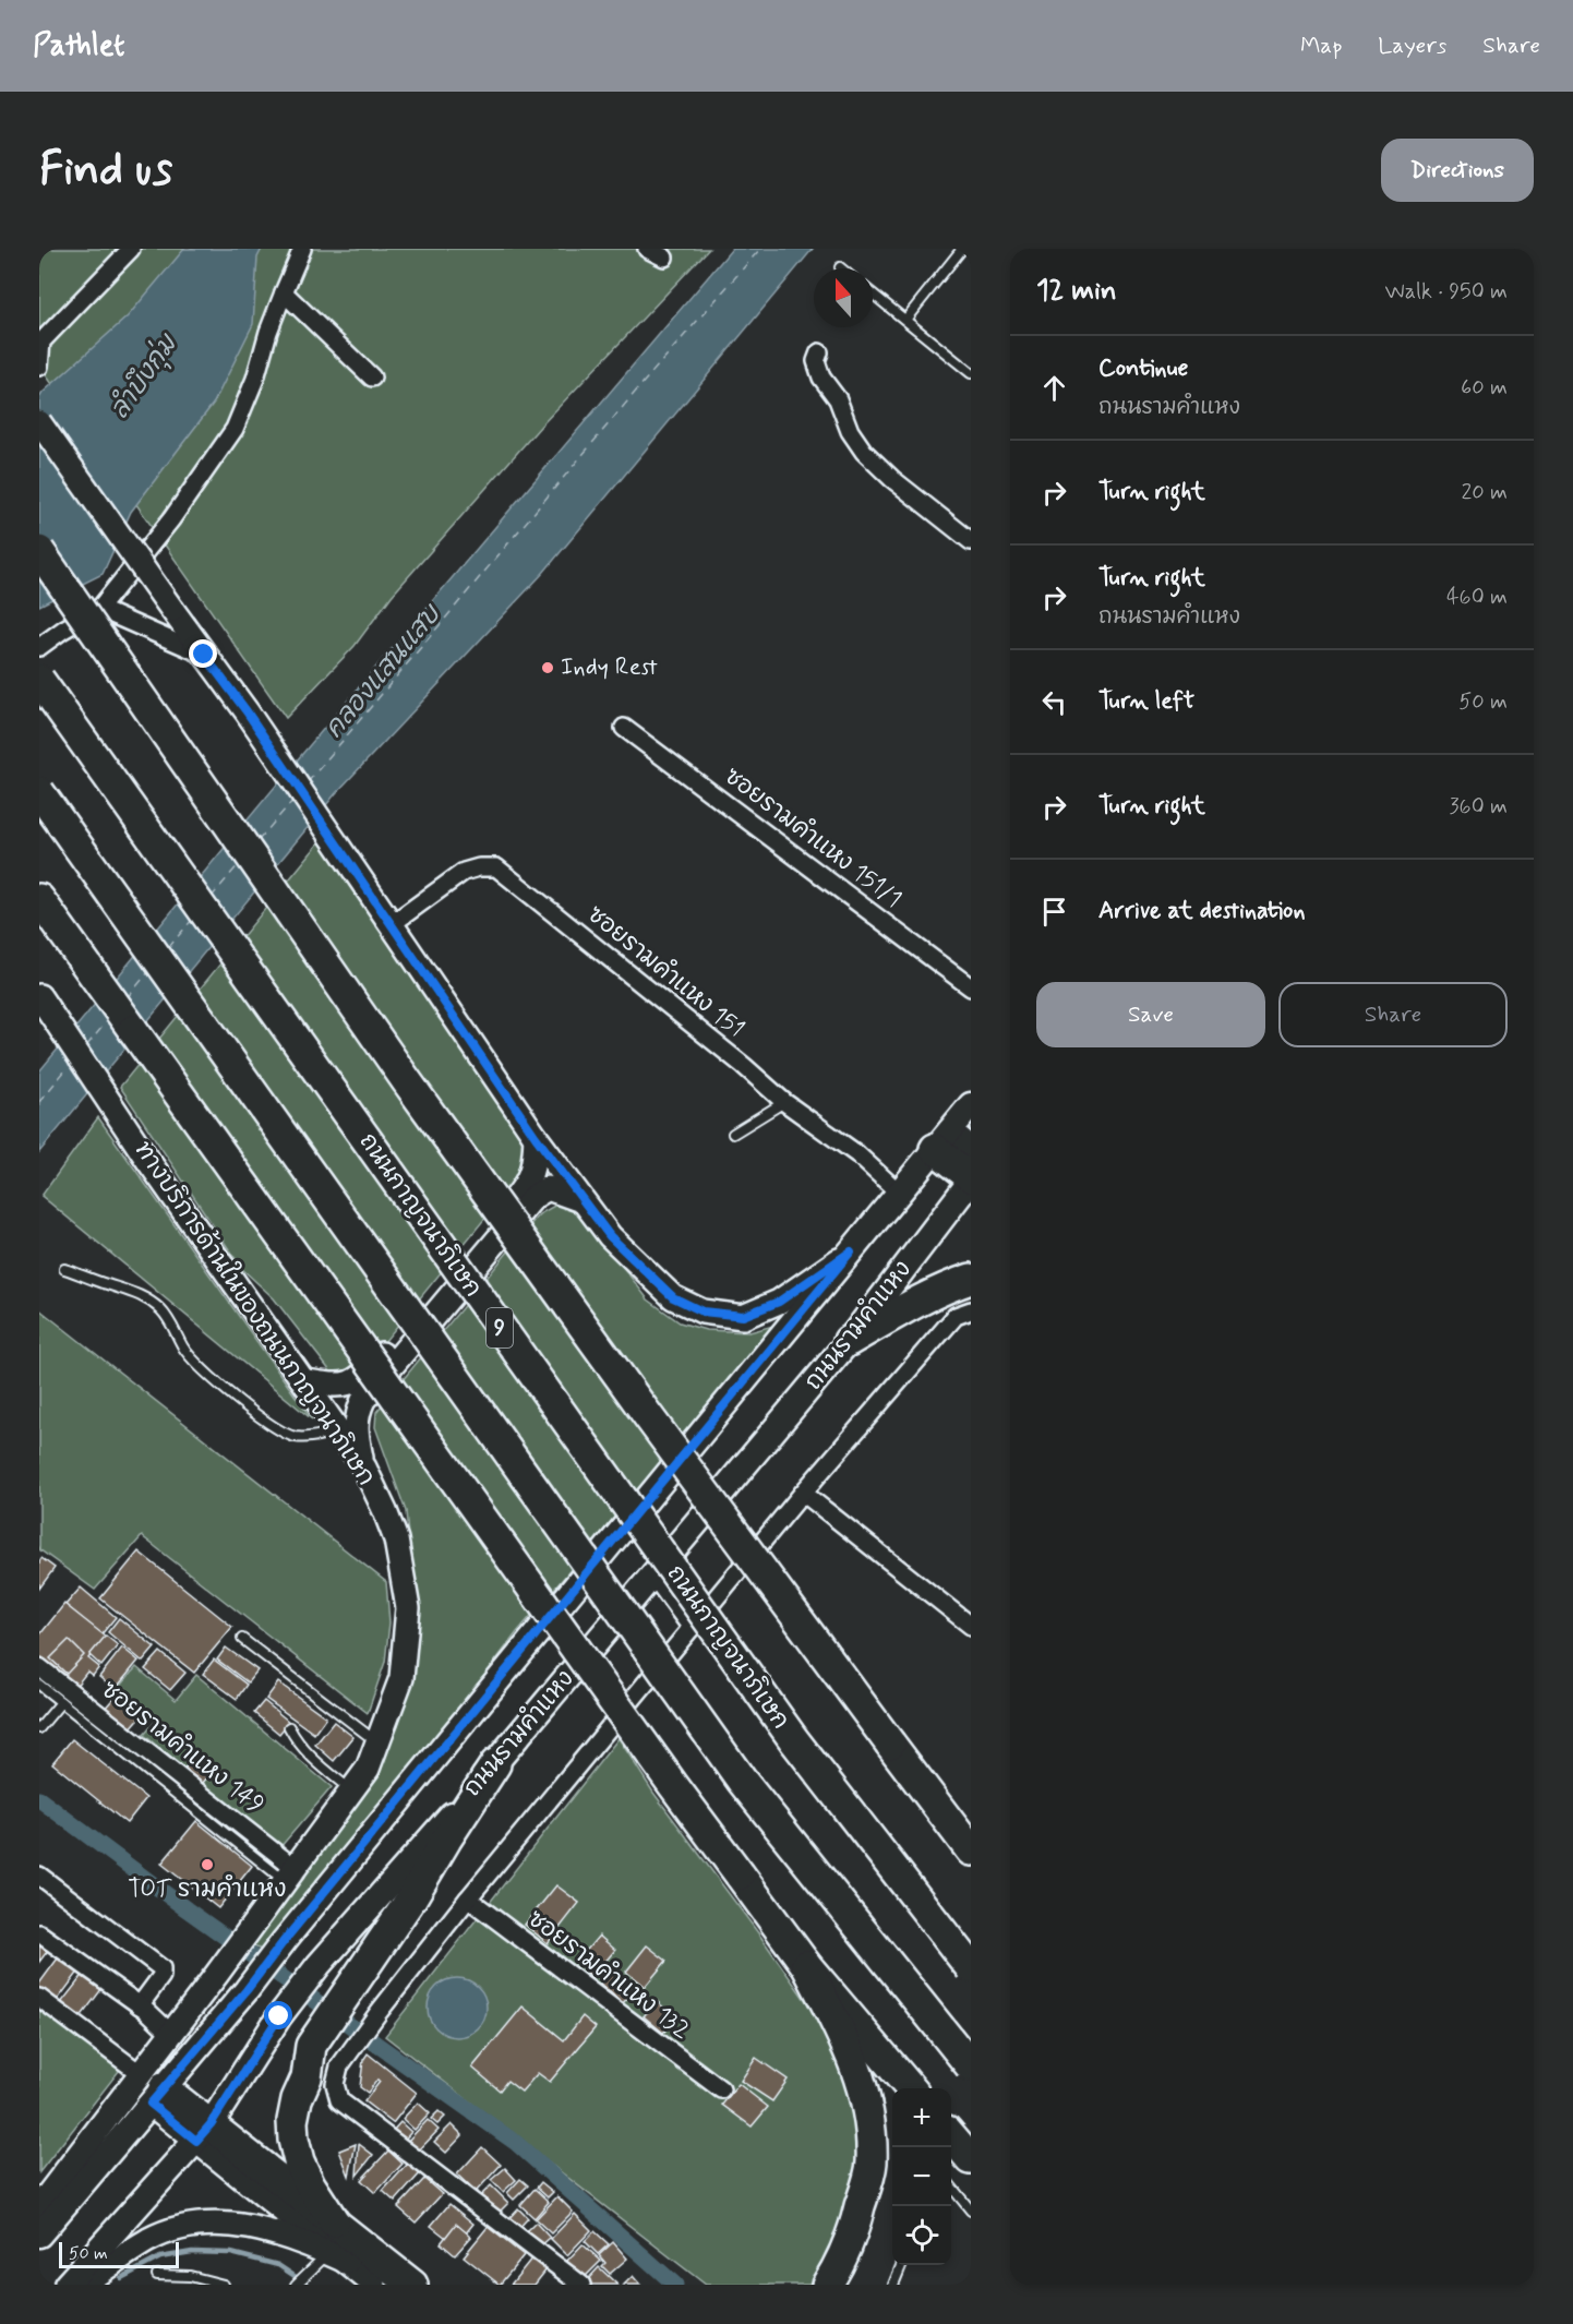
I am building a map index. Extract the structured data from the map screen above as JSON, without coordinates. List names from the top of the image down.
{
  "streets": {
    "highway": ["ถนนกาญจนาภิเษก", "9"],
    "main road": ["ทางบริการด้านในของถนนกาญจนาภิเษก", "ถนนรามคำแหง"],
    "street": [
      "ซอยรามคำแหง 151/1",
      "ซอยรามคำแหง 151",
      "ซอยรามคำแหง 149",
      "ซอยรามคำแหง 132"
    ]
  },
  "crossings": [
    ["ซอยรามคำแหง 151", "ถนนรามคำแหง"],
    ["ทางบริการด้านในของถนนกาญจนาภิเษก", "ถนนรามคำแหง"],
    ["ทางบริการด้านในของถนนกาญจนาภิเษก", "ซอยรามคำแหง 149"]
  ],
  "water": ["ลำบึงกุ่ม", "คลองแสนแสบ"],
  "places": ["Indy Rest", "TOT รามคำแหง"],
  "scale_bar": "50 m",
  "north": "top",
  "page": {
    "header": "Pathlet",
    "nav": ["Map", "Layers", "Share"],
    "buttons": [
      "Directions",
      ["Save", "Share"]
    ],
    "title": "Find us",
    "heading": ["12 min", "Walk · 950 m"],
    "list": [
      ["Continue", "ถนนรามคำแหง", "60 m"],
      ["Turn right", "20 m"],
      ["Turn right", "ถนนรามคำแหง", "460 m"],
      ["Turn left", "50 m"],
      ["Turn right", "360 m"],
      "Arrive at destination"
    ],
    "map_buttons": ["+", "−"],
    "scale": "50 m"
  }
}
